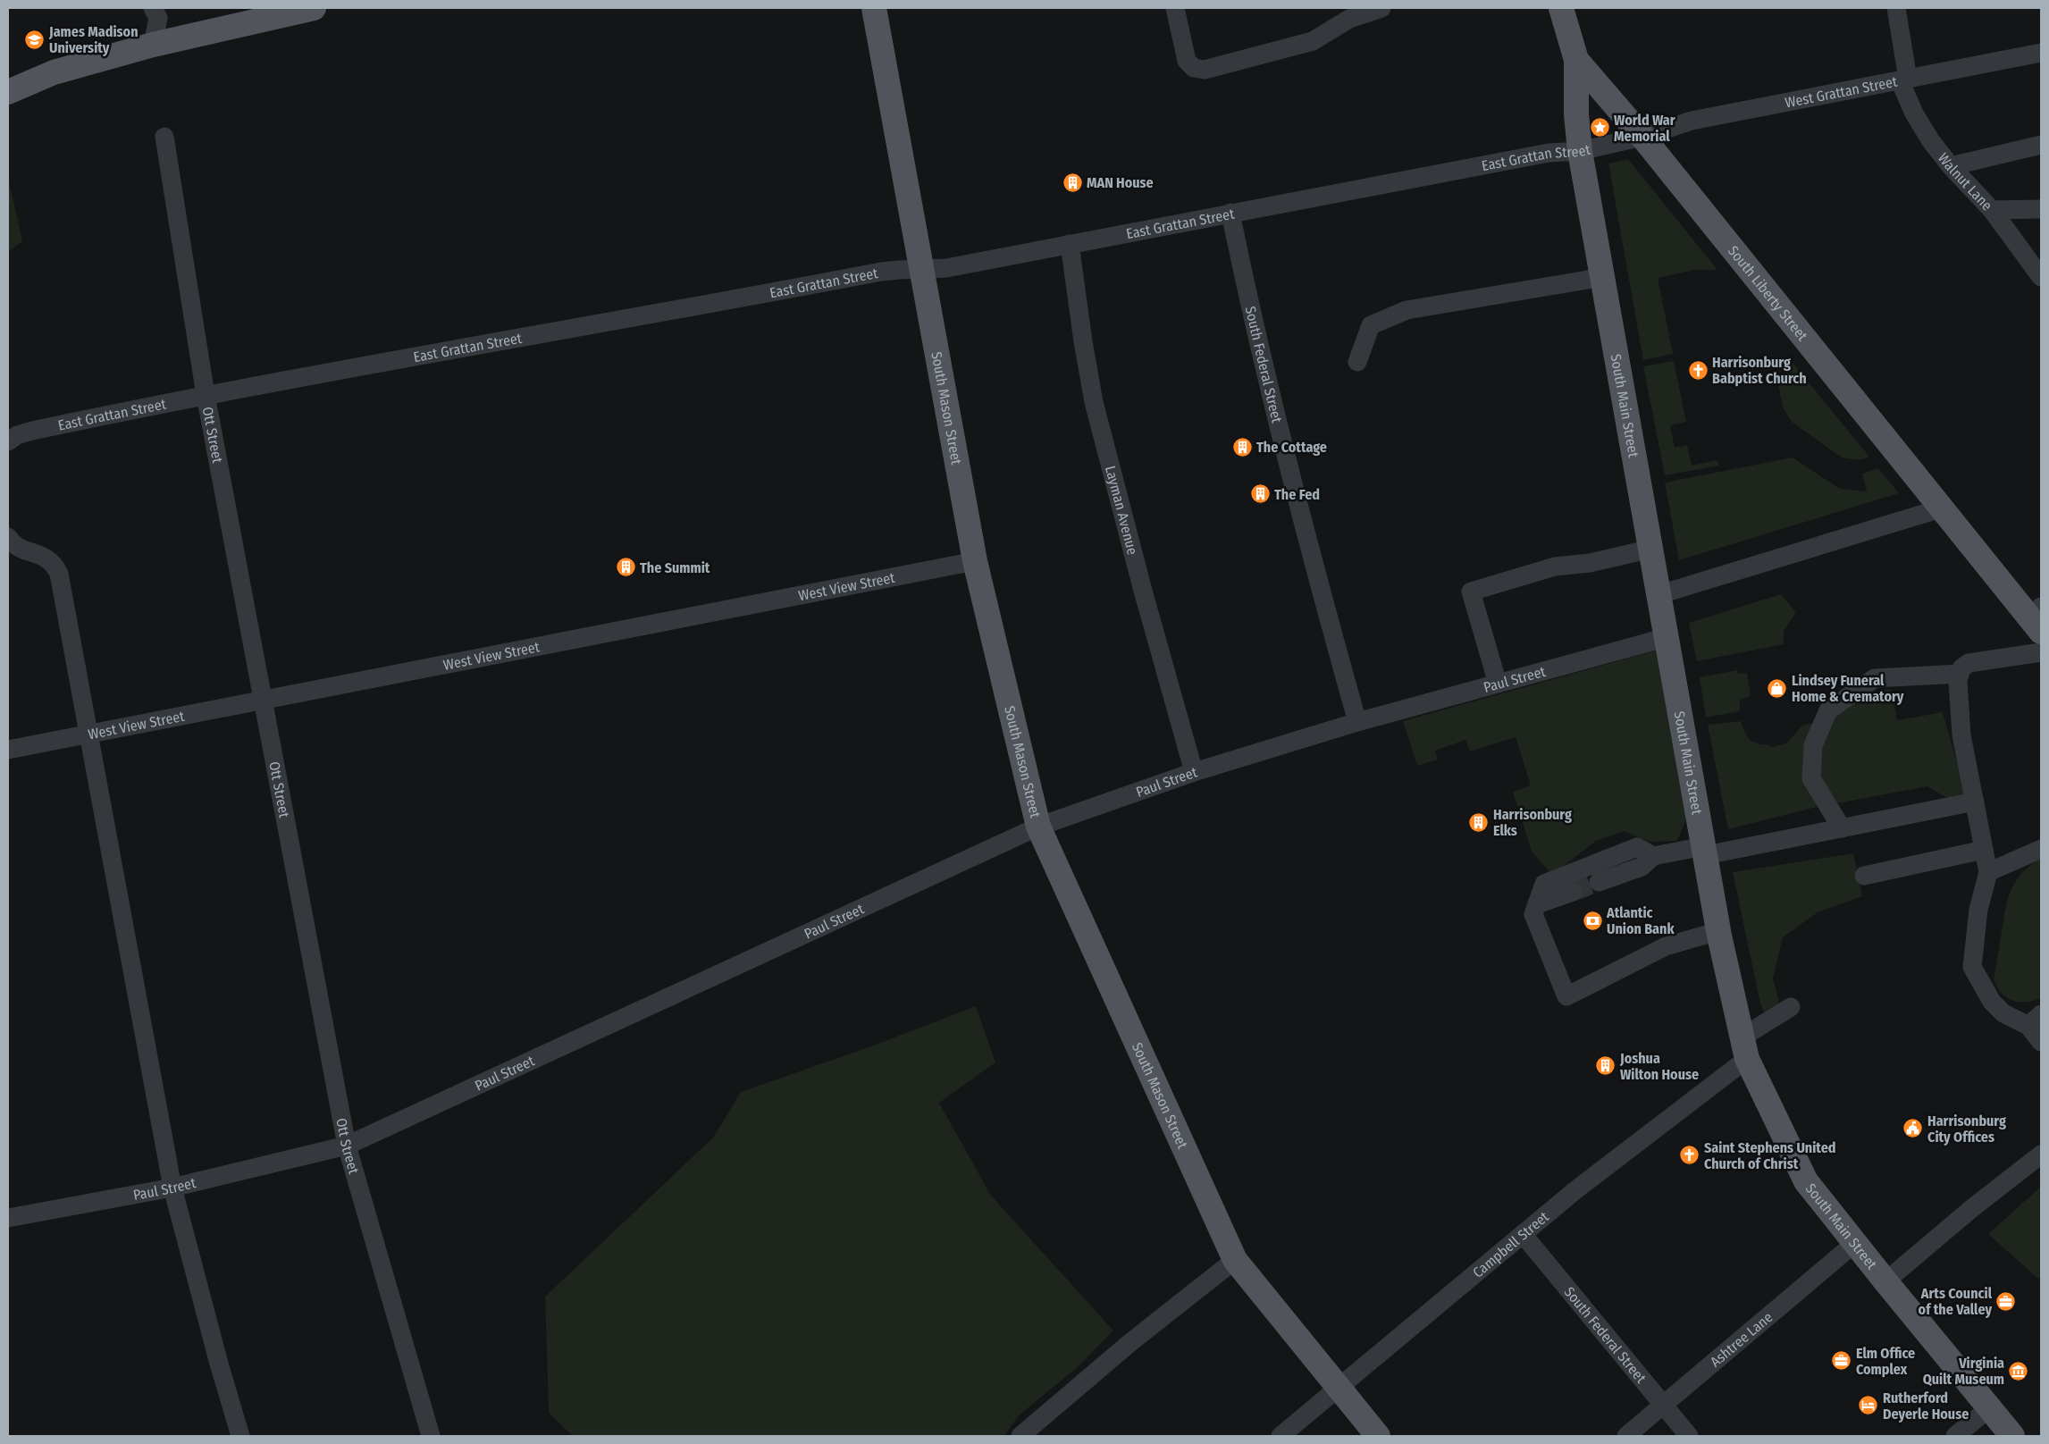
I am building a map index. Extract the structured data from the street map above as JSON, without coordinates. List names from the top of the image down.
{
  "streets": {
    "main road": ["South Liberty Street", "South Main Street", "South Mason Street"],
    "street": [
      "West Grattan Street",
      "East Grattan Street",
      "Walnut Lane",
      "South Federal Street",
      "Ott Street",
      "Layman Avenue",
      "West View Street",
      "Paul Street",
      "Campbell Street",
      "Ashtree Lane"
    ]
  },
  "crossings": [
    ["West Grattan Street", "East Grattan Street"],
    ["West Grattan Street", "Walnut Lane"],
    ["West Grattan Street", "South Liberty Street"],
    ["East Grattan Street", "South Liberty Street"],
    ["East Grattan Street", "South Federal Street"],
    ["East Grattan Street", "South Main Street"],
    ["East Grattan Street", "South Mason Street"],
    ["East Grattan Street", "Ott Street"],
    ["East Grattan Street", "Layman Avenue"],
    ["South Liberty Street", "South Main Street"],
    ["South Federal Street", "Paul Street"],
    ["South Federal Street", "Campbell Street"],
    ["South Federal Street", "Ashtree Lane"],
    ["South Main Street", "Paul Street"],
    ["South Main Street", "Campbell Street"],
    ["South Main Street", "Ashtree Lane"],
    ["South Mason Street", "West View Street"],
    ["South Mason Street", "Paul Street"],
    ["South Mason Street", "Campbell Street"],
    ["Ott Street", "West View Street"],
    ["Ott Street", "Paul Street"],
    ["Layman Avenue", "Paul Street"]
  ],
  "places": {
    "school or university": ["James Madison University"],
    "place": ["World War Memorial"],
    "building": [
      "MAN House",
      "The Cottage",
      "The Fed",
      "The Summit",
      "Harrisonburg Elks",
      "Joshua Wilton House"
    ],
    "church": ["Harrisonburg Babptist Church", "Saint Stephens United Church of Christ"],
    "shop": ["Lindsey Funeral Home & Crematory"],
    "bank": ["Atlantic Union Bank"],
    "public building": ["Harrisonburg City Offices"],
    "office": ["Arts Council of the Valley", "Elm Office Complex"],
    "museum": ["Virginia Quilt Museum"],
    "hotel": ["Rutherford Deyerle House"]
  }
}
